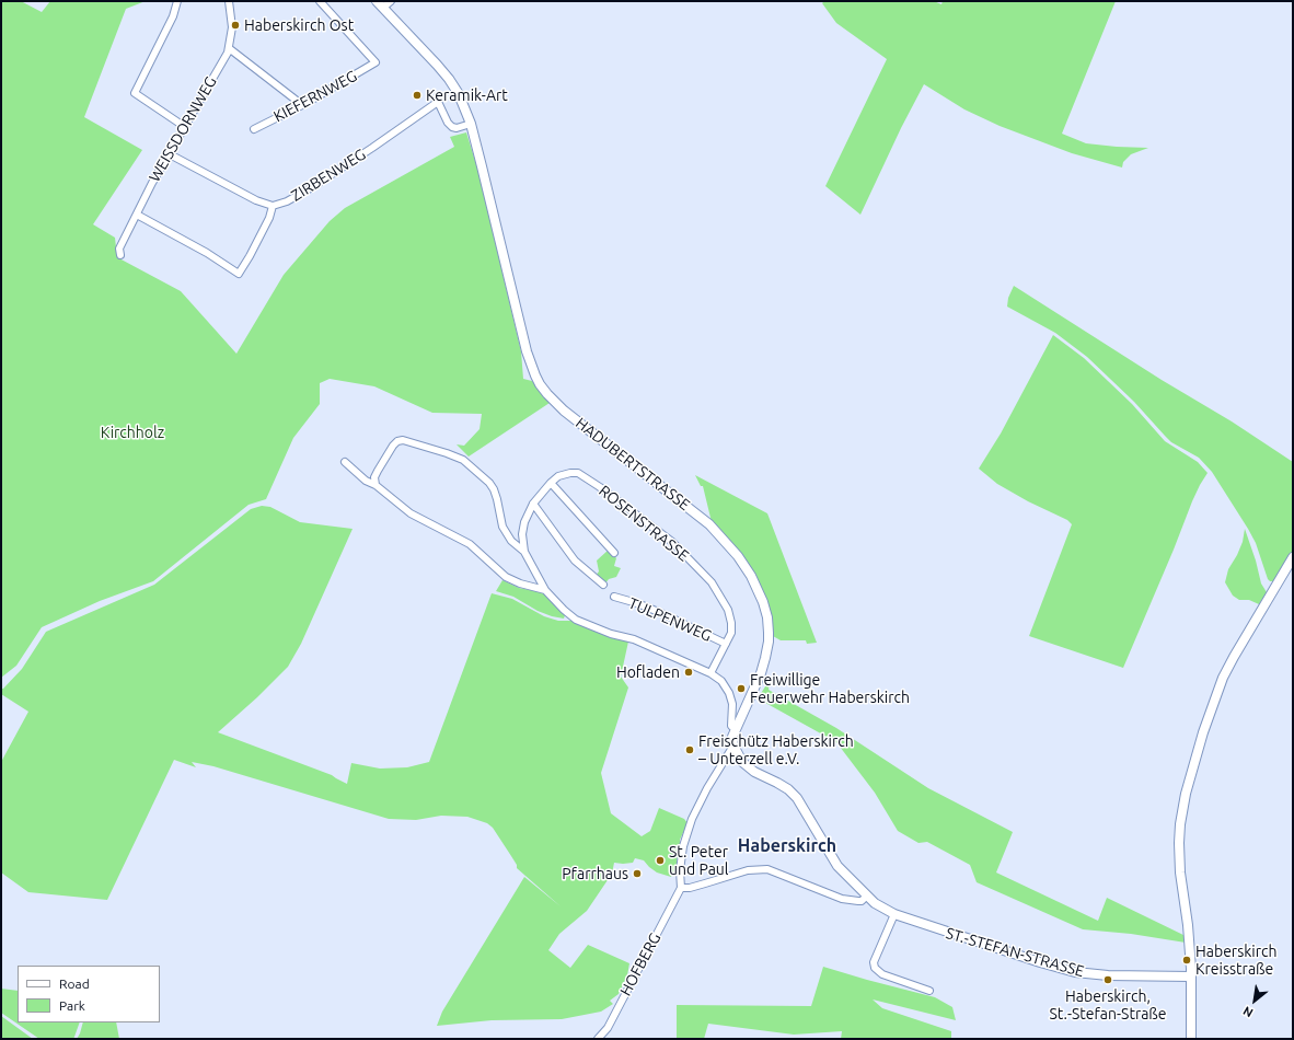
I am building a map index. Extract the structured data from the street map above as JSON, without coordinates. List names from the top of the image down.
{
  "streets": {
    "street": [
      "KIEFERNWEG",
      "WEISSDORNWEG",
      "ZIRBENWEG",
      "HADUBERTSTRASSE",
      "ROSENSTRASSE",
      "TULPENWEG",
      "ST.-STEFAN-STRASSE",
      "HOFBERG"
    ]
  },
  "crossings": [
    ["WEISSDORNWEG", "ZIRBENWEG"],
    ["ZIRBENWEG", "HADUBERTSTRASSE"],
    ["HADUBERTSTRASSE", "ROSENSTRASSE"],
    ["ROSENSTRASSE", "TULPENWEG"]
  ],
  "districts": ["Haberskirch"],
  "parks": ["Kirchholz"],
  "places": [
    "Haberskirch Ost",
    "Keramik-Art",
    "Hofladen",
    "Freiwillige Feuerwehr Haberskirch",
    "Freischütz Haberskirch – Unterzell e.V.",
    "St. Peter und Paul",
    "Pfarrhaus",
    "Haberskirch Kreisstraße",
    "Haberskirch, St.-Stefan-Straße"
  ],
  "legend": ["Road", "Park"],
  "north": "bottom left"
}
